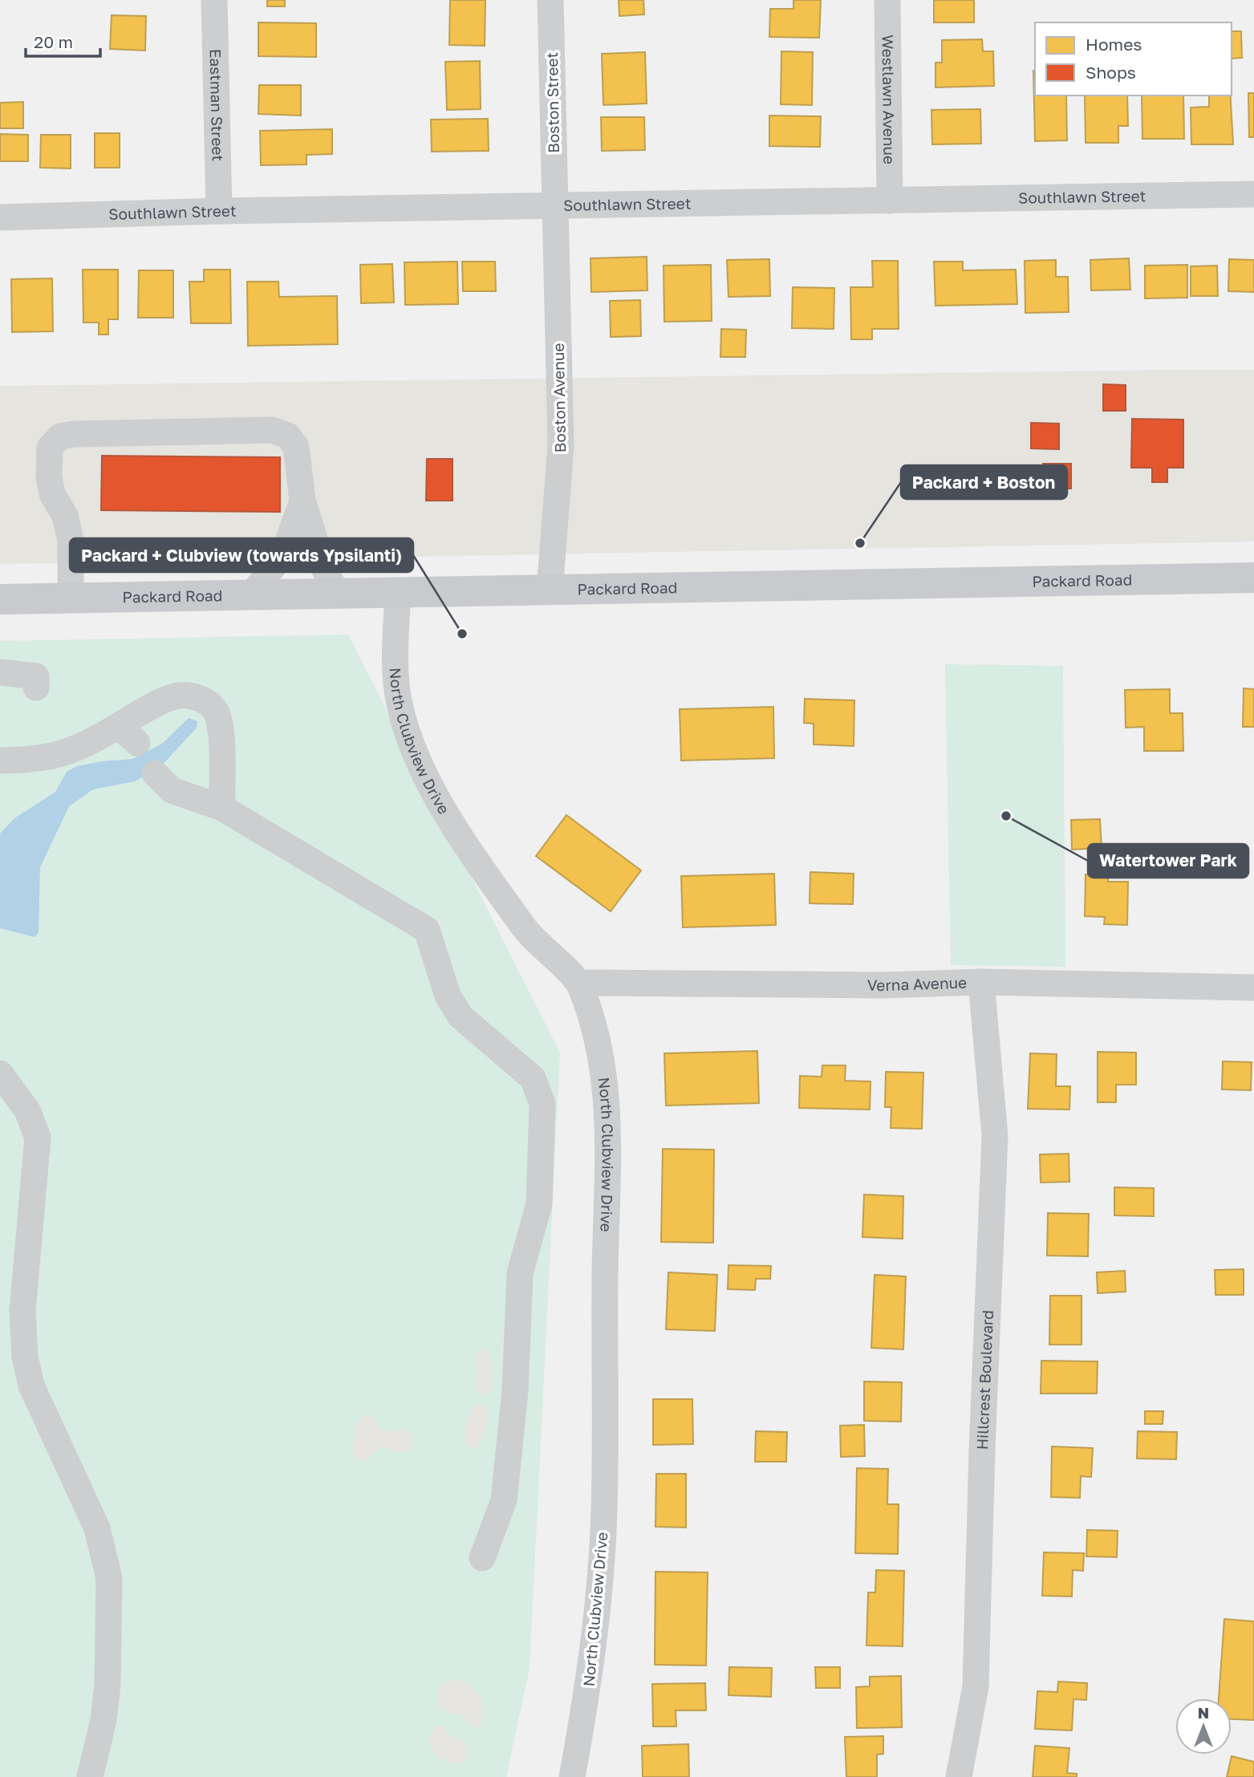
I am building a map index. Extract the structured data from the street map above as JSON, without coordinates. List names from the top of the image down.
{
  "streets": {
    "main road": ["Packard Road"],
    "street": [
      "Westlawn Avenue",
      "Boston Street",
      "Eastman Street",
      "Southlawn Street",
      "Boston Avenue",
      "North Clubview Drive",
      "Verna Avenue",
      "Hillcrest Boulevard"
    ]
  },
  "crossings": [
    ["Westlawn Avenue", "Southlawn Street"],
    ["Boston Street", "Southlawn Street"],
    ["Boston Street", "Boston Avenue"],
    ["Eastman Street", "Southlawn Street"],
    ["Southlawn Street", "Boston Avenue"],
    ["Boston Avenue", "Packard Road"],
    ["Packard Road", "North Clubview Drive"],
    ["North Clubview Drive", "Verna Avenue"],
    ["Verna Avenue", "Hillcrest Boulevard"]
  ],
  "places": ["Packard + Boston", "Packard + Clubview (towards Ypsilanti)", "Watertower Park"],
  "legend": ["Homes", "Shops"],
  "scale_bar": "20 m",
  "north": "top"
}
